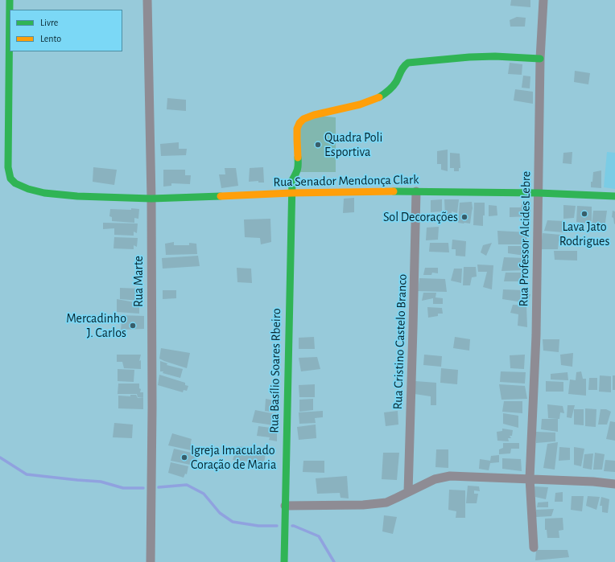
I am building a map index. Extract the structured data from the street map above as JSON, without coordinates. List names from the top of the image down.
{
  "streets": {
    "street": [
      "Rua Senador Mendonça Clark",
      "Rua Professor Alcides Lebre",
      "Rua Marte",
      "Rua Cristino Castelo Branco",
      "Rua Basílio Soares Rbeiro"
    ]
  },
  "crossings": [
    ["Rua Senador Mendonça Clark", "Rua Professor Alcides Lebre"],
    ["Rua Senador Mendonça Clark", "Rua Marte"],
    ["Rua Senador Mendonça Clark", "Rua Cristino Castelo Branco"],
    ["Rua Senador Mendonça Clark", "Rua Basílio Soares Rbeiro"],
    ["Rua Professor Alcides Lebre", "Rua Basílio Soares Rbeiro"]
  ],
  "places": [
    "Quadra Poli Esportiva",
    "Lava Jato Rodrigues",
    "Sol Decorações",
    "Mercadinho J. Carlos",
    "Igreja Imaculado Coração de Maria"
  ],
  "legend": ["Livre", "Lento"]
}
